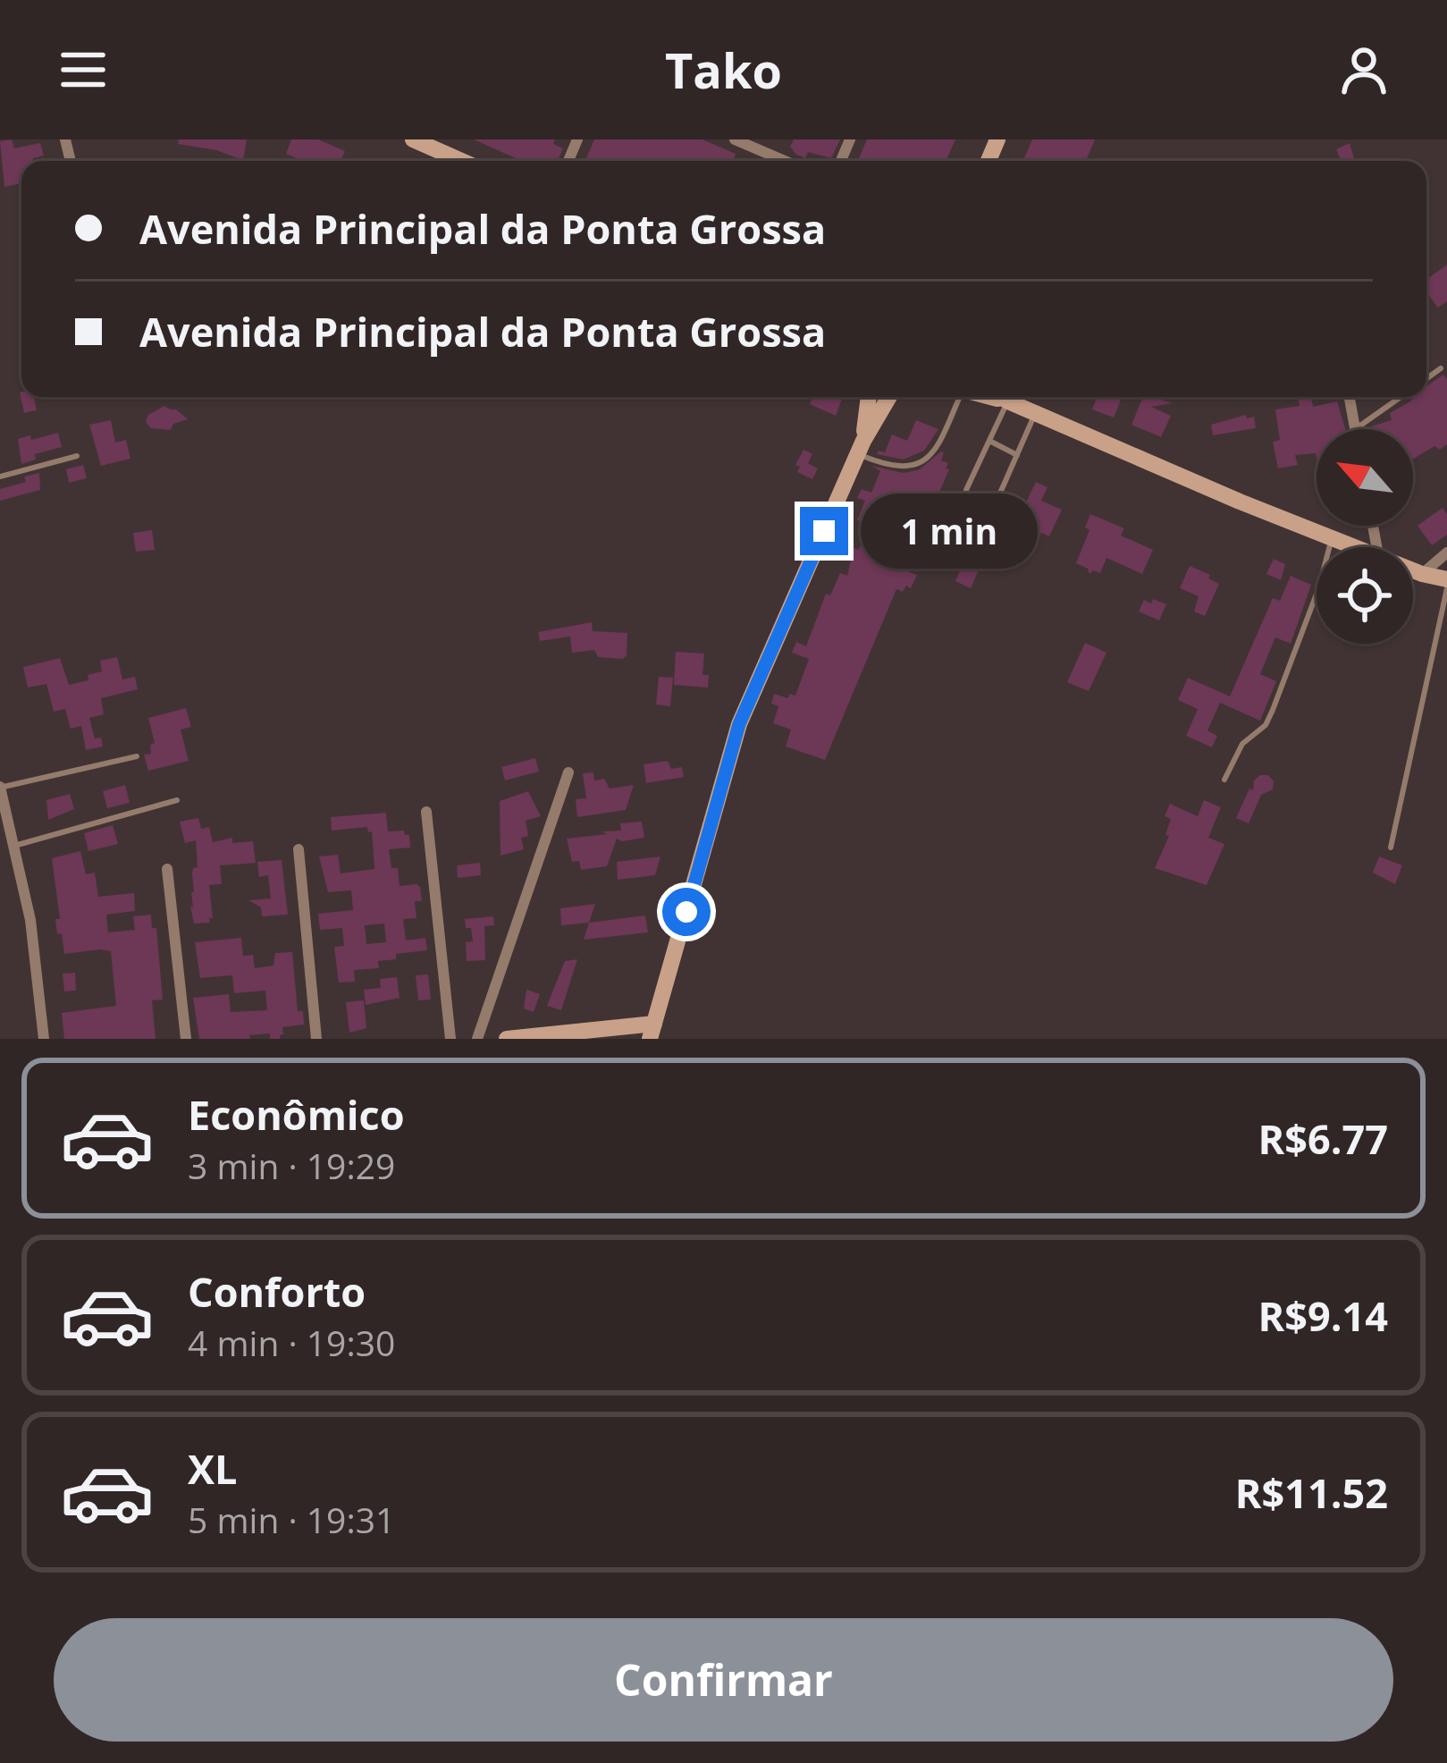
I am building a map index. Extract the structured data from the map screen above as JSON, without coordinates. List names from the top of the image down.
{
  "north": "top left",
  "page": {
    "header": "Tako",
    "banner": ["Avenida Principal da Ponta Grossa", "Avenida Principal da Ponta Grossa"],
    "bubble": "1 min",
    "list": [
      {
        "name": "Econômico",
        "note": "3 min · 19:29",
        "value": "R$6.77"
      },
      {
        "name": "Conforto",
        "note": "4 min · 19:30",
        "value": "R$9.14"
      },
      {
        "name": "XL",
        "note": "5 min · 19:31",
        "value": "R$11.52"
      }
    ],
    "buttons": "Confirmar"
  }
}
